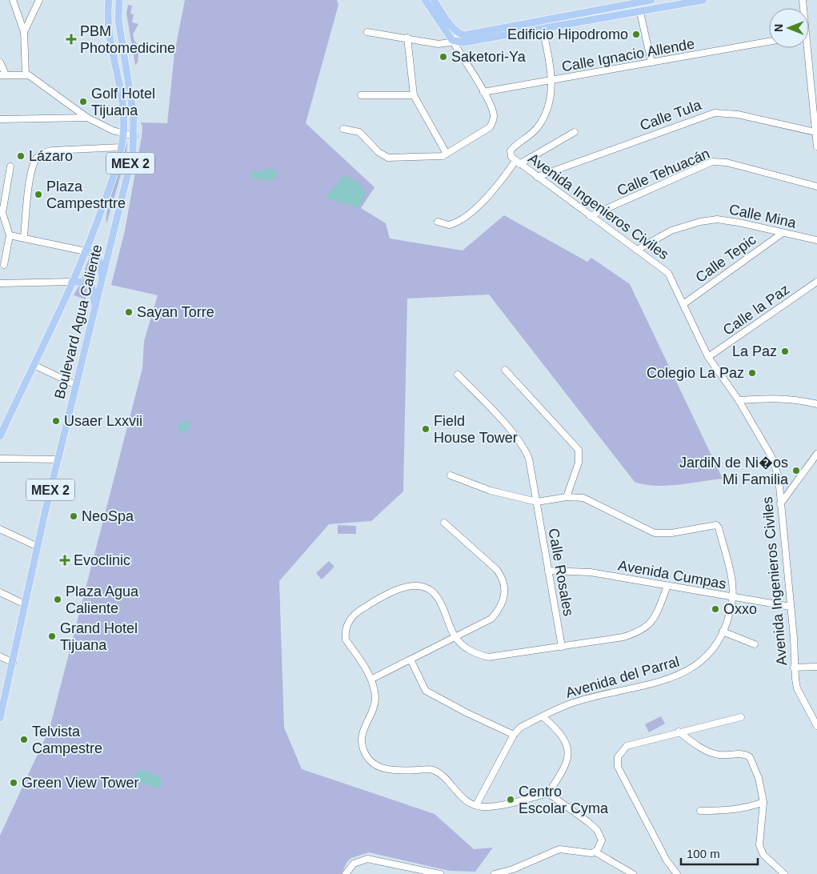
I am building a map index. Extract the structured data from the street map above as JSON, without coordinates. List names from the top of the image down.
{
  "streets": {
    "main road": ["MEX 2", "Boulevard Agua Caliente"],
    "street": [
      "Calle Ignacio Allende",
      "Calle Tula",
      "Calle Tehuacán",
      "Avenida Ingenieros Civiles",
      "Calle Mina",
      "Calle Tepic",
      "Calle la Paz",
      "Calle Rosales",
      "Avenida Cumpas",
      "Avenida del Parral"
    ]
  },
  "crossings": [
    ["Calle Ignacio Allende", "Avenida Ingenieros Civiles"],
    ["Calle Tula", "Avenida Ingenieros Civiles"],
    ["Calle Tehuacán", "Avenida Ingenieros Civiles"],
    ["Avenida Ingenieros Civiles", "Calle Mina"],
    ["Avenida Ingenieros Civiles", "Calle Tepic"],
    ["Avenida Ingenieros Civiles", "Calle la Paz"],
    ["Avenida Ingenieros Civiles", "Avenida Cumpas"],
    ["Calle Mina", "Calle Tepic"],
    ["Calle Rosales", "Avenida Cumpas"],
    ["Calle Rosales", "Avenida del Parral"],
    ["Avenida Cumpas", "Avenida del Parral"]
  ],
  "places": {
    "other": [
      "Edificio Hipodromo",
      "Saketori-Ya",
      "Golf Hotel Tijuana",
      "Lázaro",
      "Plaza Campestrtre",
      "Sayan Torre",
      "La Paz",
      "Colegio La Paz",
      "Usaer Lxxvii",
      "Field House Tower",
      "JardiN de Ni�os Mi Familia",
      "NeoSpa",
      "Plaza Agua Caliente",
      "Oxxo",
      "Grand Hotel Tijuana",
      "Telvista Campestre",
      "Green View Tower",
      "Centro Escolar Cyma"
    ],
    "health": ["PBM Photomedicine", "Evoclinic"]
  },
  "scale_bar": "100 m",
  "north": "left"
}
